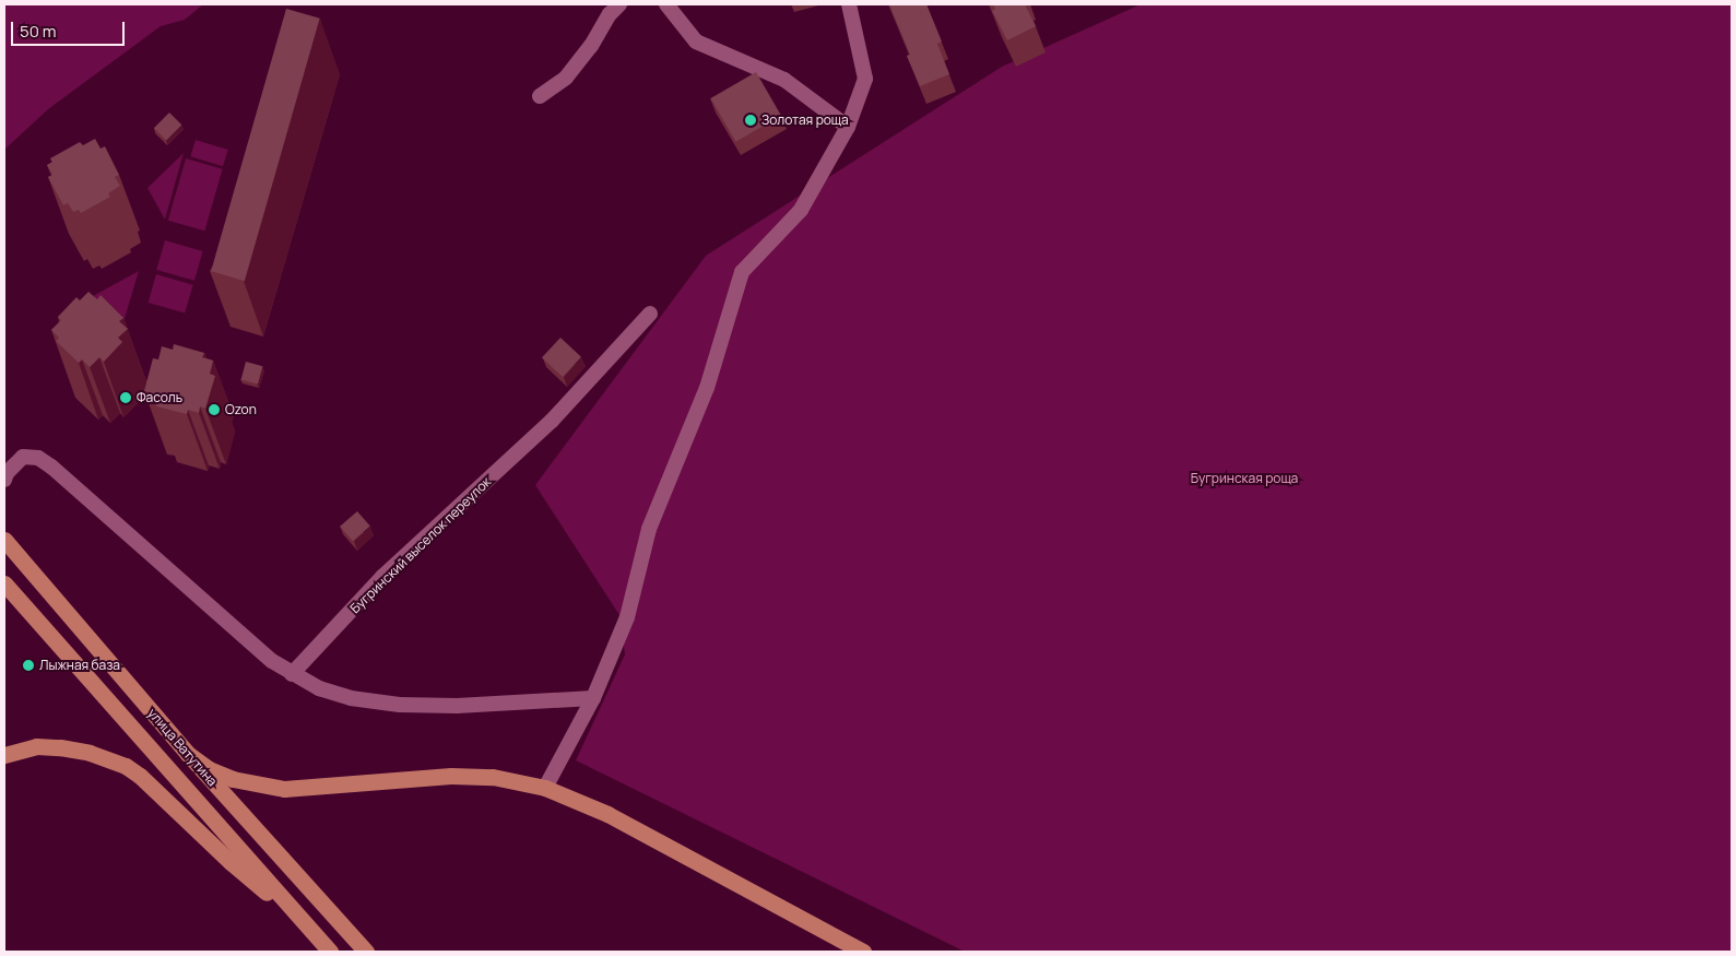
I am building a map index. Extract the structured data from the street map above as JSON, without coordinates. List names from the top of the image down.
{
  "streets": {
    "main road": ["улица Ватутина"],
    "street": ["Бугринский выселок переулок"]
  },
  "parks": ["Бугринская роща"],
  "places": [
    "Золотая роща",
    "Фасоль",
    "Ozon",
    "Лыжная база"
  ],
  "scale_bar": "50 m"
}
